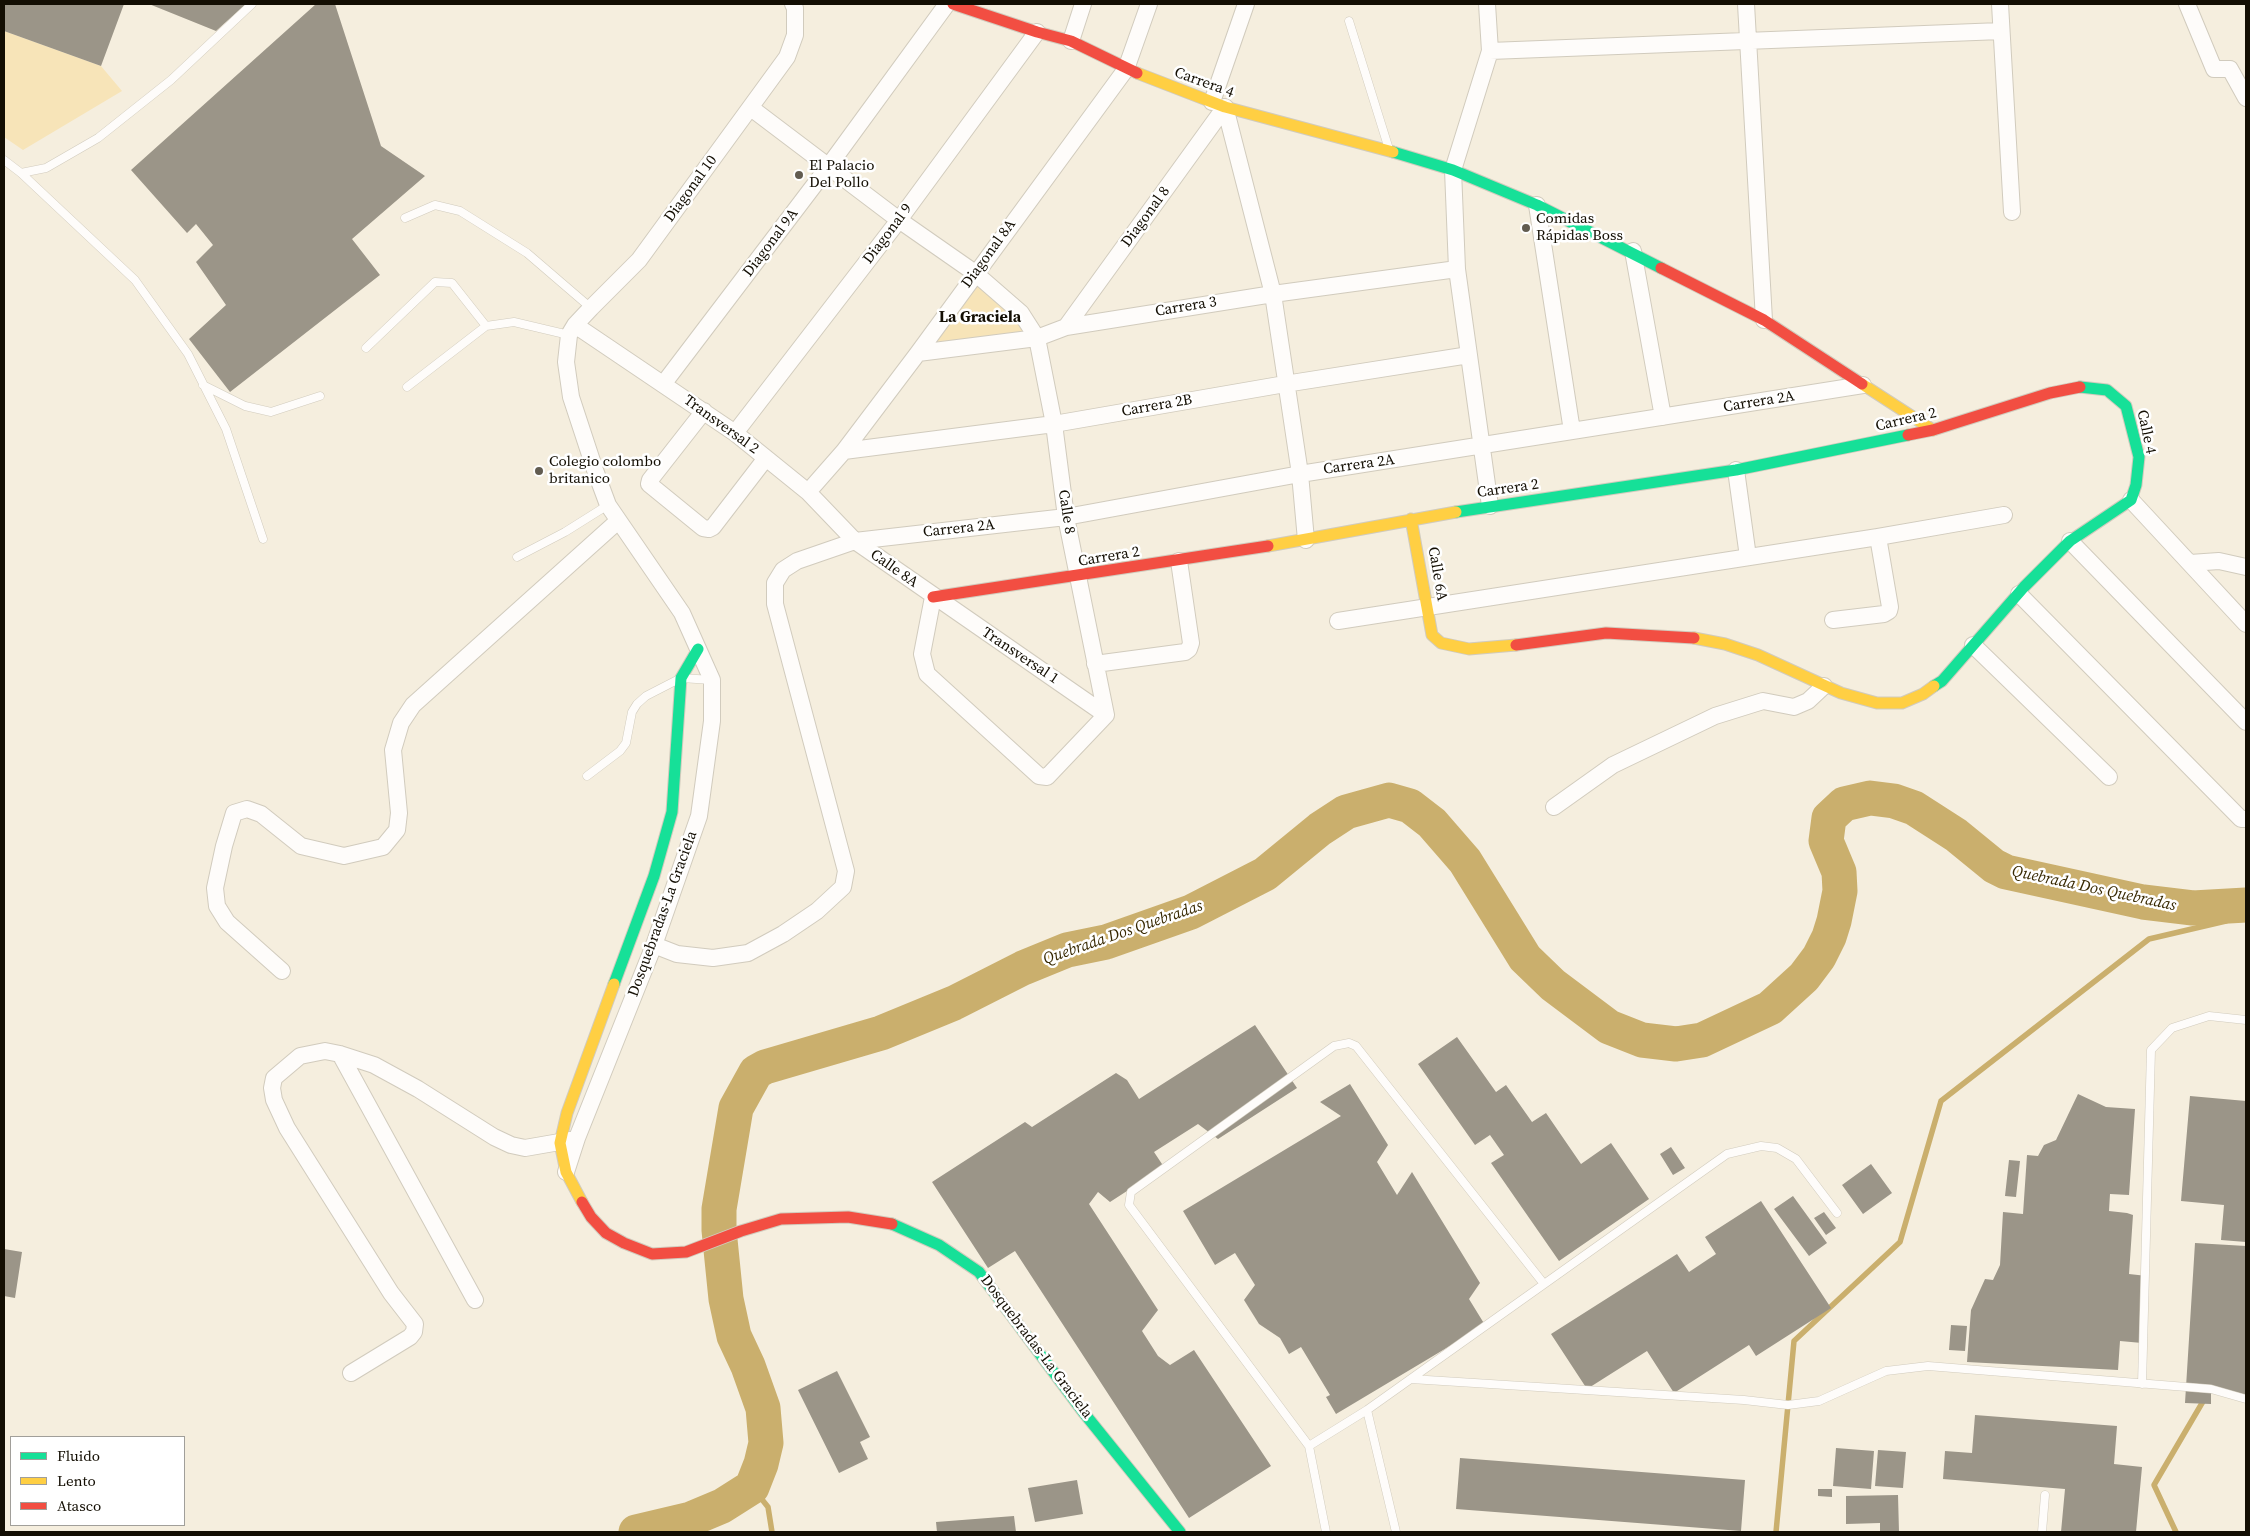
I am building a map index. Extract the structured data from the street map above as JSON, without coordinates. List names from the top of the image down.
{
  "streets": {
    "street": [
      "Carrera 4",
      "Diagonal 10",
      "Diagonal 8",
      "Diagonal 9",
      "Diagonal 9A",
      "Diagonal 8A",
      "Carrera 3",
      "Carrera 2A",
      "Carrera 2B",
      "Carrera 2",
      "Transversal 2",
      "Calle 4",
      "Calle 8",
      "Calle 8A",
      "Calle 6A",
      "Transversal 1",
      "Dosquebradas-La Graciela"
    ]
  },
  "crossings": [
    ["Carrera 4", "Diagonal 8"],
    ["Carrera 4", "Diagonal 9"],
    ["Carrera 4", "Diagonal 8A"],
    ["Carrera 4", "Carrera 2A"],
    ["Carrera 4", "Carrera 2"],
    ["Diagonal 10", "Transversal 2"],
    ["Diagonal 10", "Dosquebradas-La Graciela"],
    ["Diagonal 8", "Carrera 3"],
    ["Diagonal 9", "Transversal 2"],
    ["Diagonal 9A", "Transversal 2"],
    ["Diagonal 8A", "Carrera 3"],
    ["Diagonal 8A", "Carrera 2B"],
    ["Diagonal 8A", "Transversal 2"],
    ["Carrera 3", "Calle 8"],
    ["Carrera 2A", "Transversal 2"],
    ["Carrera 2A", "Calle 8"],
    ["Carrera 2A", "Calle 8A"],
    ["Carrera 2A", "Dosquebradas-La Graciela"],
    ["Carrera 2B", "Calle 8"],
    ["Carrera 2", "Calle 4"],
    ["Carrera 2", "Calle 8"],
    ["Carrera 2", "Calle 8A"],
    ["Carrera 2", "Calle 6A"],
    ["Carrera 2", "Transversal 1"],
    ["Transversal 2", "Calle 8A"],
    ["Transversal 2", "Dosquebradas-La Graciela"],
    ["Calle 8", "Transversal 1"],
    ["Calle 8A", "Transversal 1"]
  ],
  "districts": ["La Graciela"],
  "water": ["Quebrada Dos Quebradas"],
  "places": ["El Palacio Del Pollo", "Comidas Rápidas Boss", "Colegio colombo britanico"],
  "legend": ["Fluido", "Lento", "Atasco"]
}
